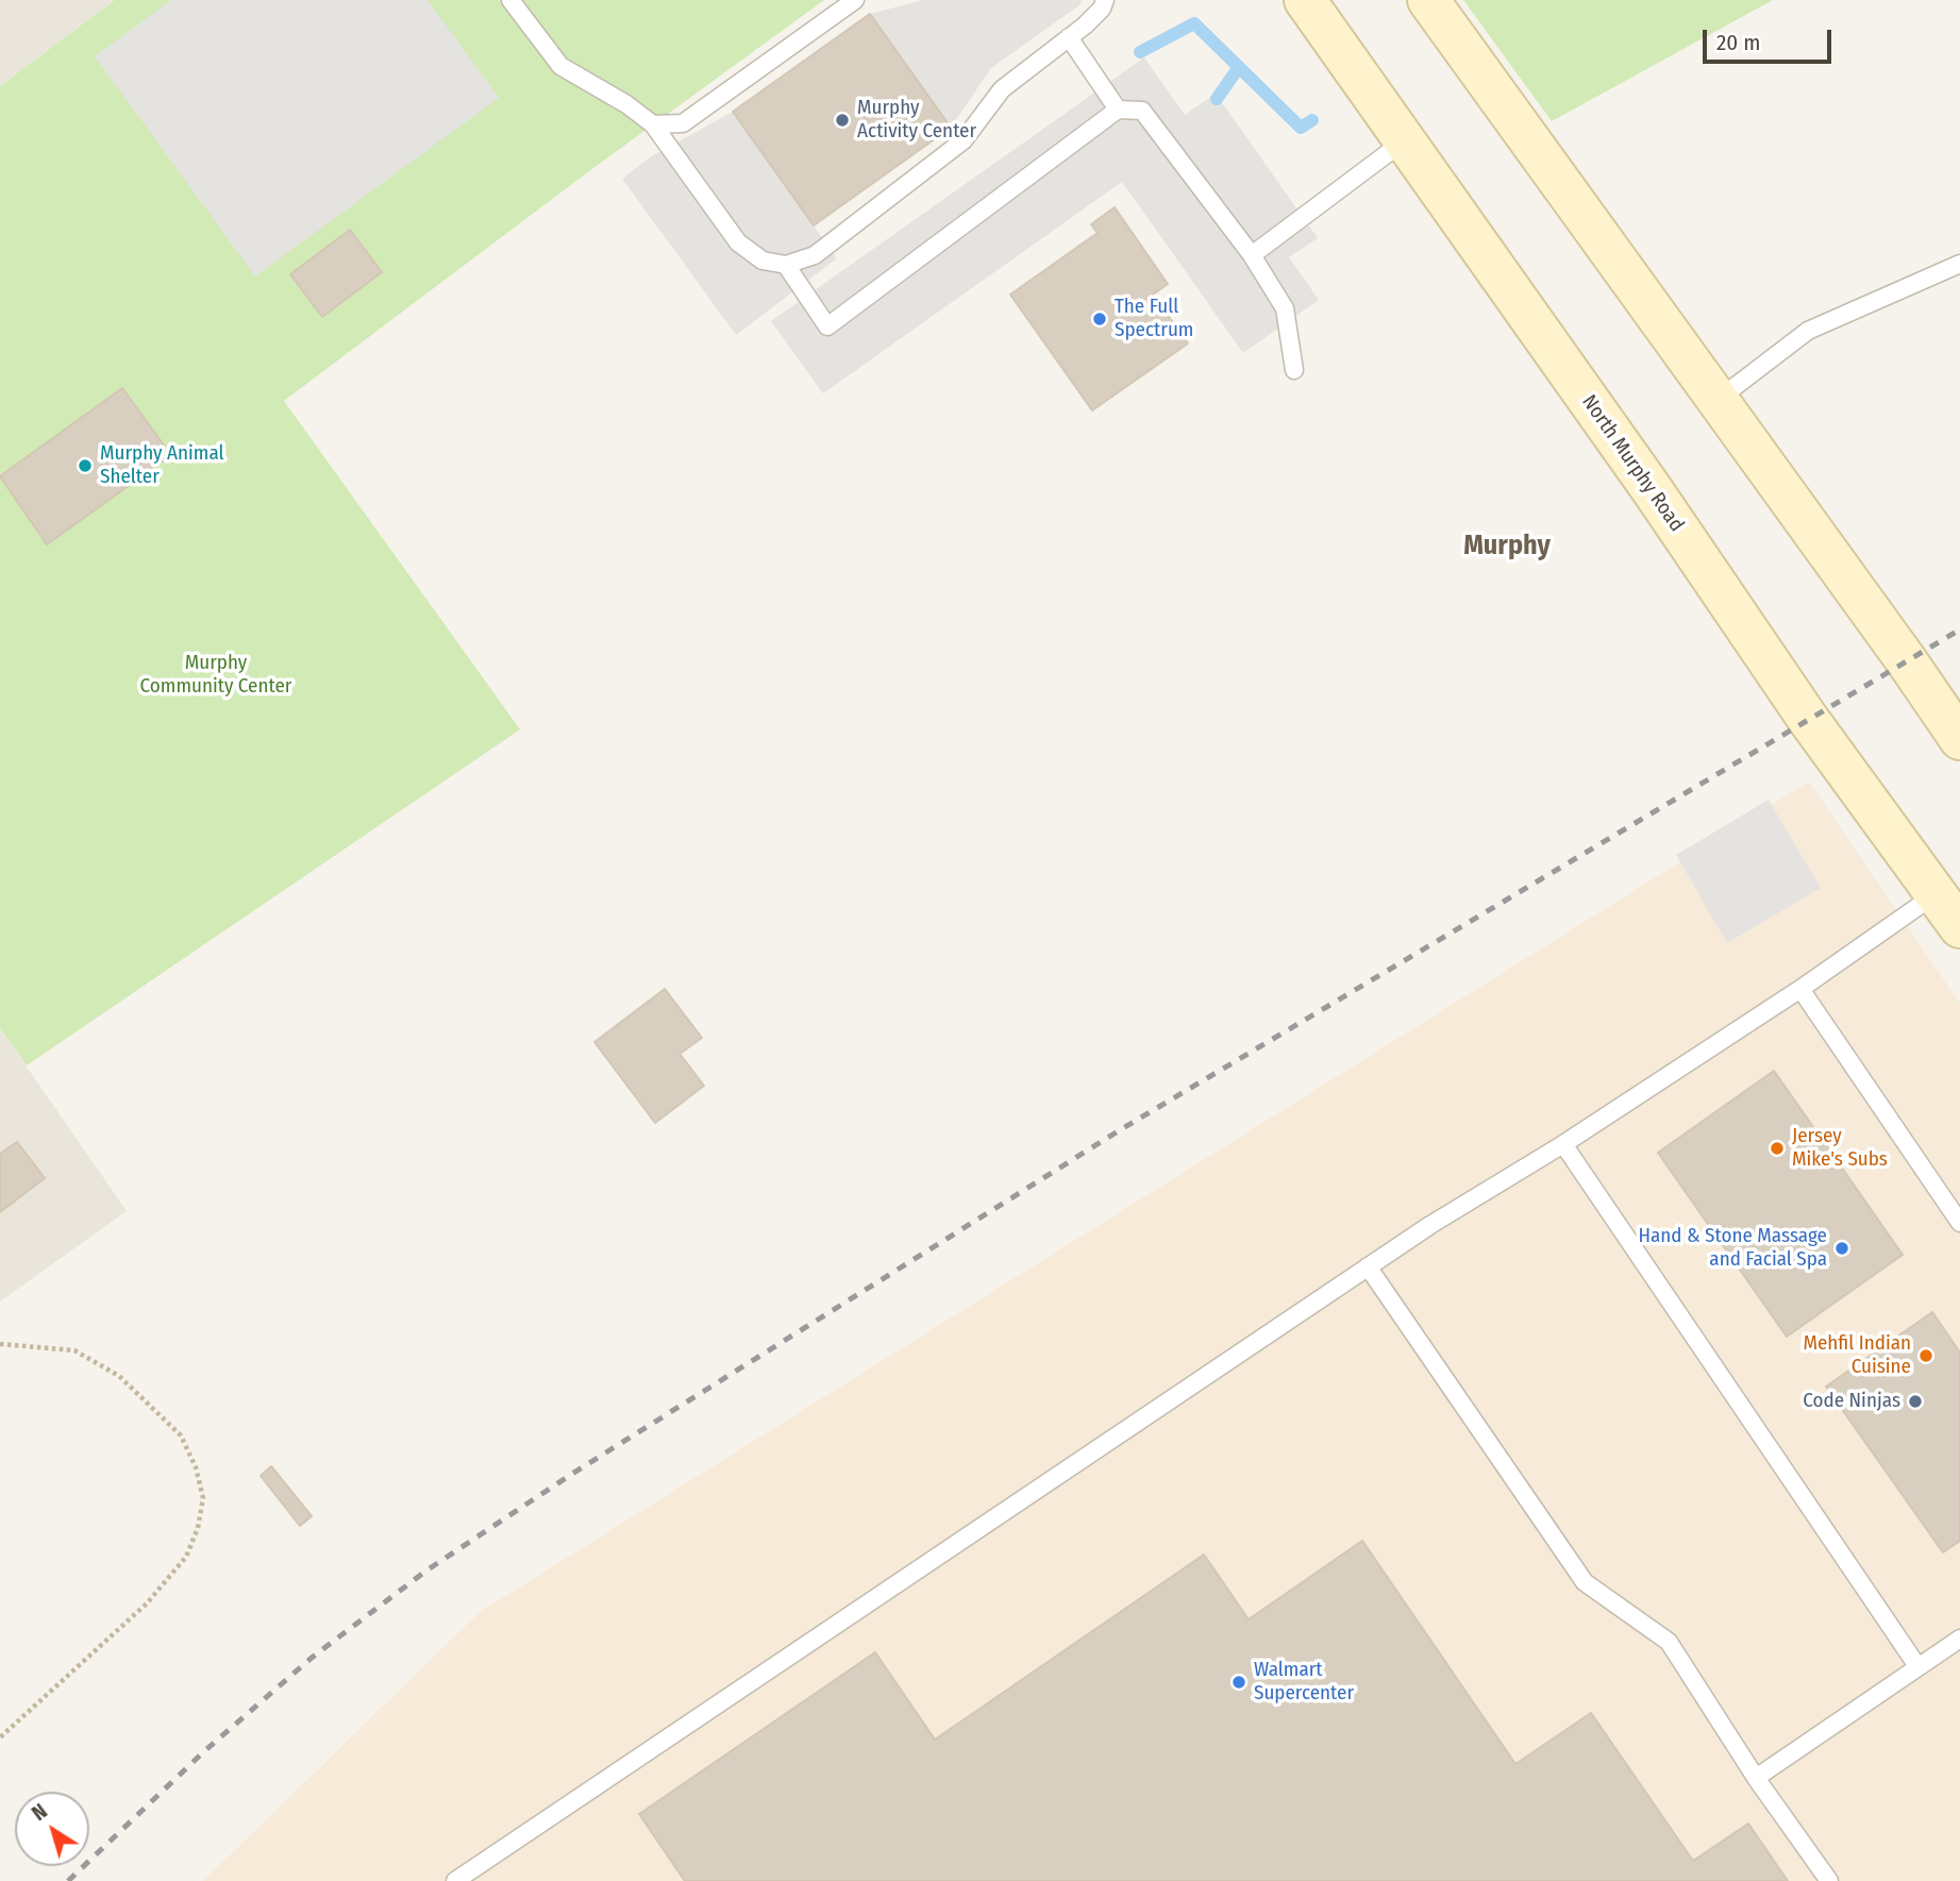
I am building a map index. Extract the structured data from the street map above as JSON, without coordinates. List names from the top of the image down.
{
  "streets": {
    "main road": ["North Murphy Road"]
  },
  "districts": ["Murphy"],
  "parks": ["Murphy Community Center"],
  "places": [
    "Murphy Activity Center",
    "The Full Spectrum",
    "Murphy Animal Shelter",
    "Jersey Mike's Subs",
    "Hand & Stone Massage and Facial Spa",
    "Mehfil Indian Cuisine",
    "Code Ninjas",
    "Walmart Supercenter"
  ],
  "scale_bar": "20 m",
  "north": "top left"
}
